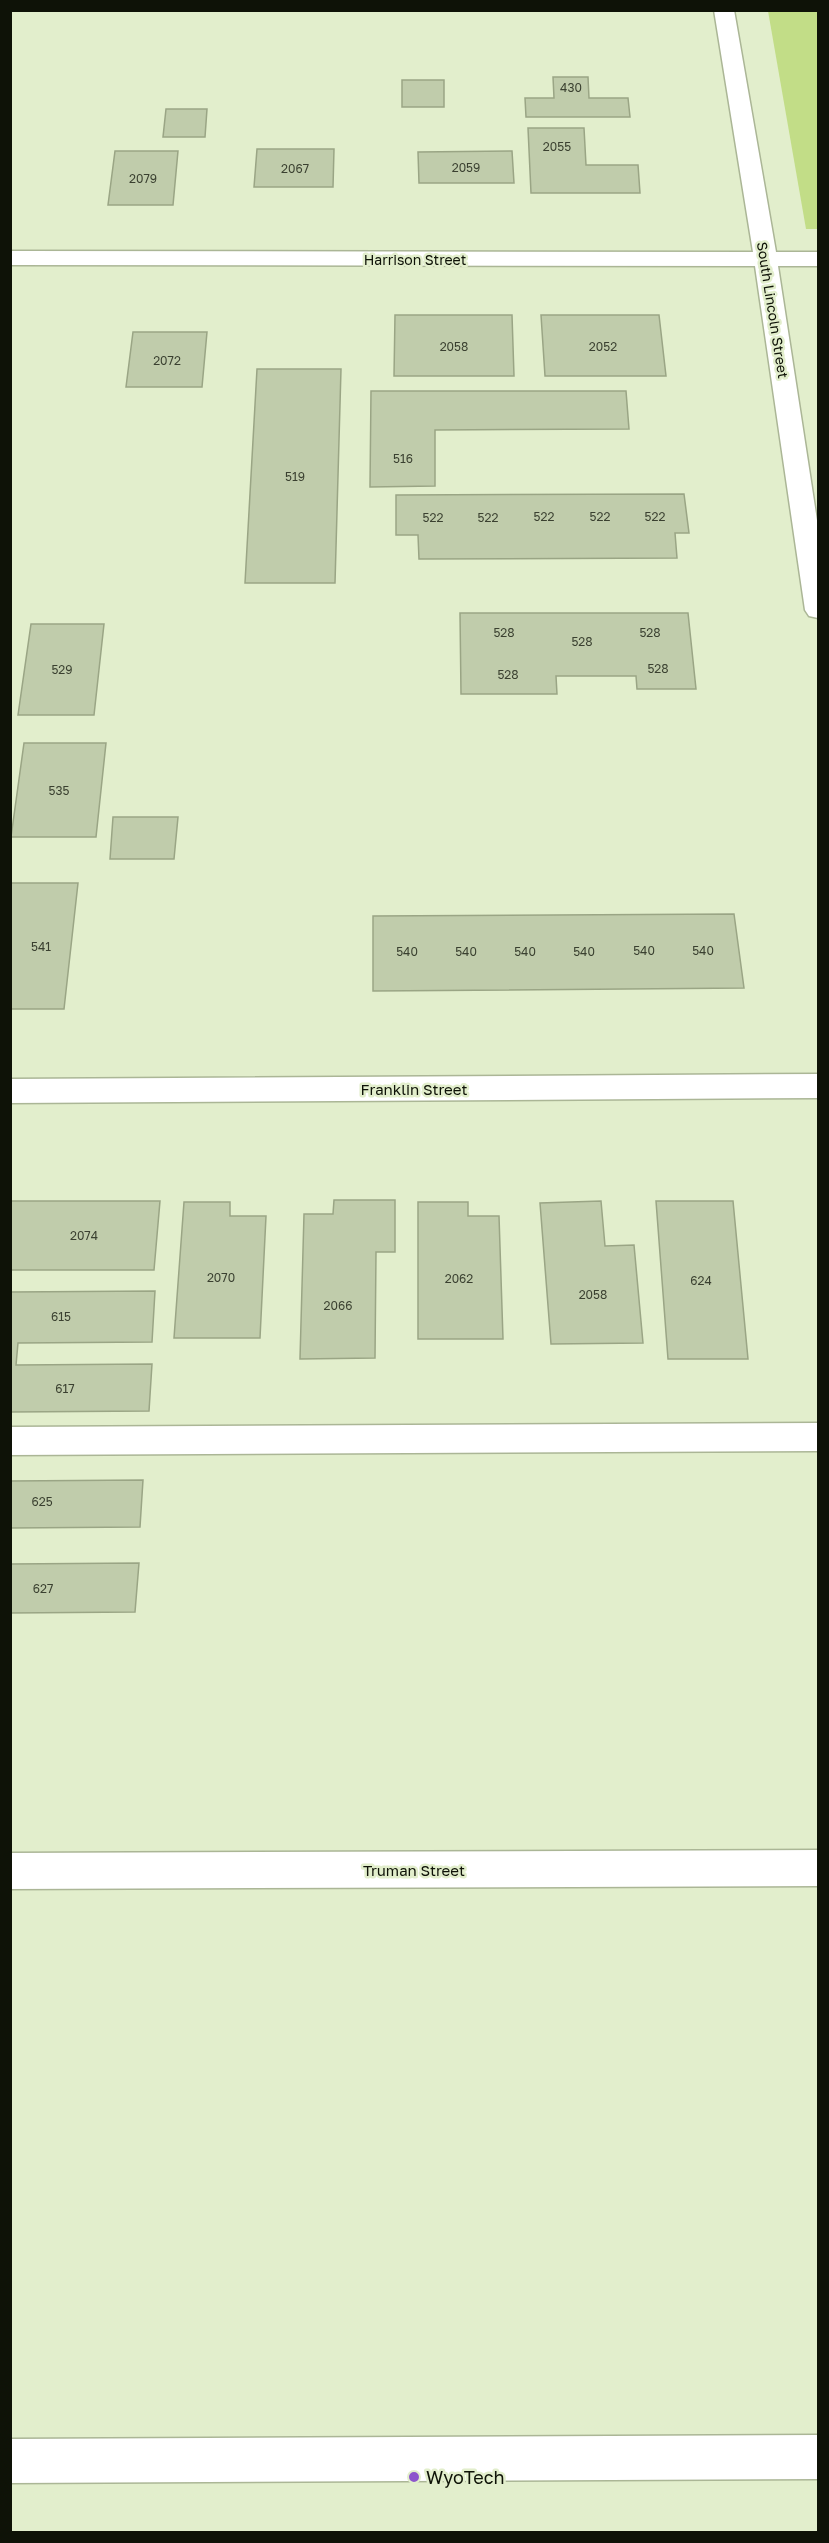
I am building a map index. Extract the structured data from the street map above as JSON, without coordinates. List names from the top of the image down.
{
  "streets": {
    "street": [
      "Harrison Street",
      "South Lincoln Street",
      "Franklin Street",
      "Truman Street"
    ]
  },
  "crossings": [
    ["Harrison Street", "South Lincoln Street"]
  ],
  "places": ["WyoTech"],
  "house_numbers": [
    "430",
    "2055",
    "2059",
    "2067",
    "2079",
    "2058",
    "2052",
    "2072",
    "516",
    "519",
    "522",
    "522",
    "522",
    "522",
    "522",
    "528",
    "528",
    "528",
    "528",
    "529",
    "528",
    "535",
    "541",
    "540",
    "540",
    "540",
    "540",
    "540",
    "540",
    "2074",
    "2070",
    "2062",
    "624",
    "2058",
    "2066",
    "615",
    "617",
    "625",
    "627"
  ]
}
